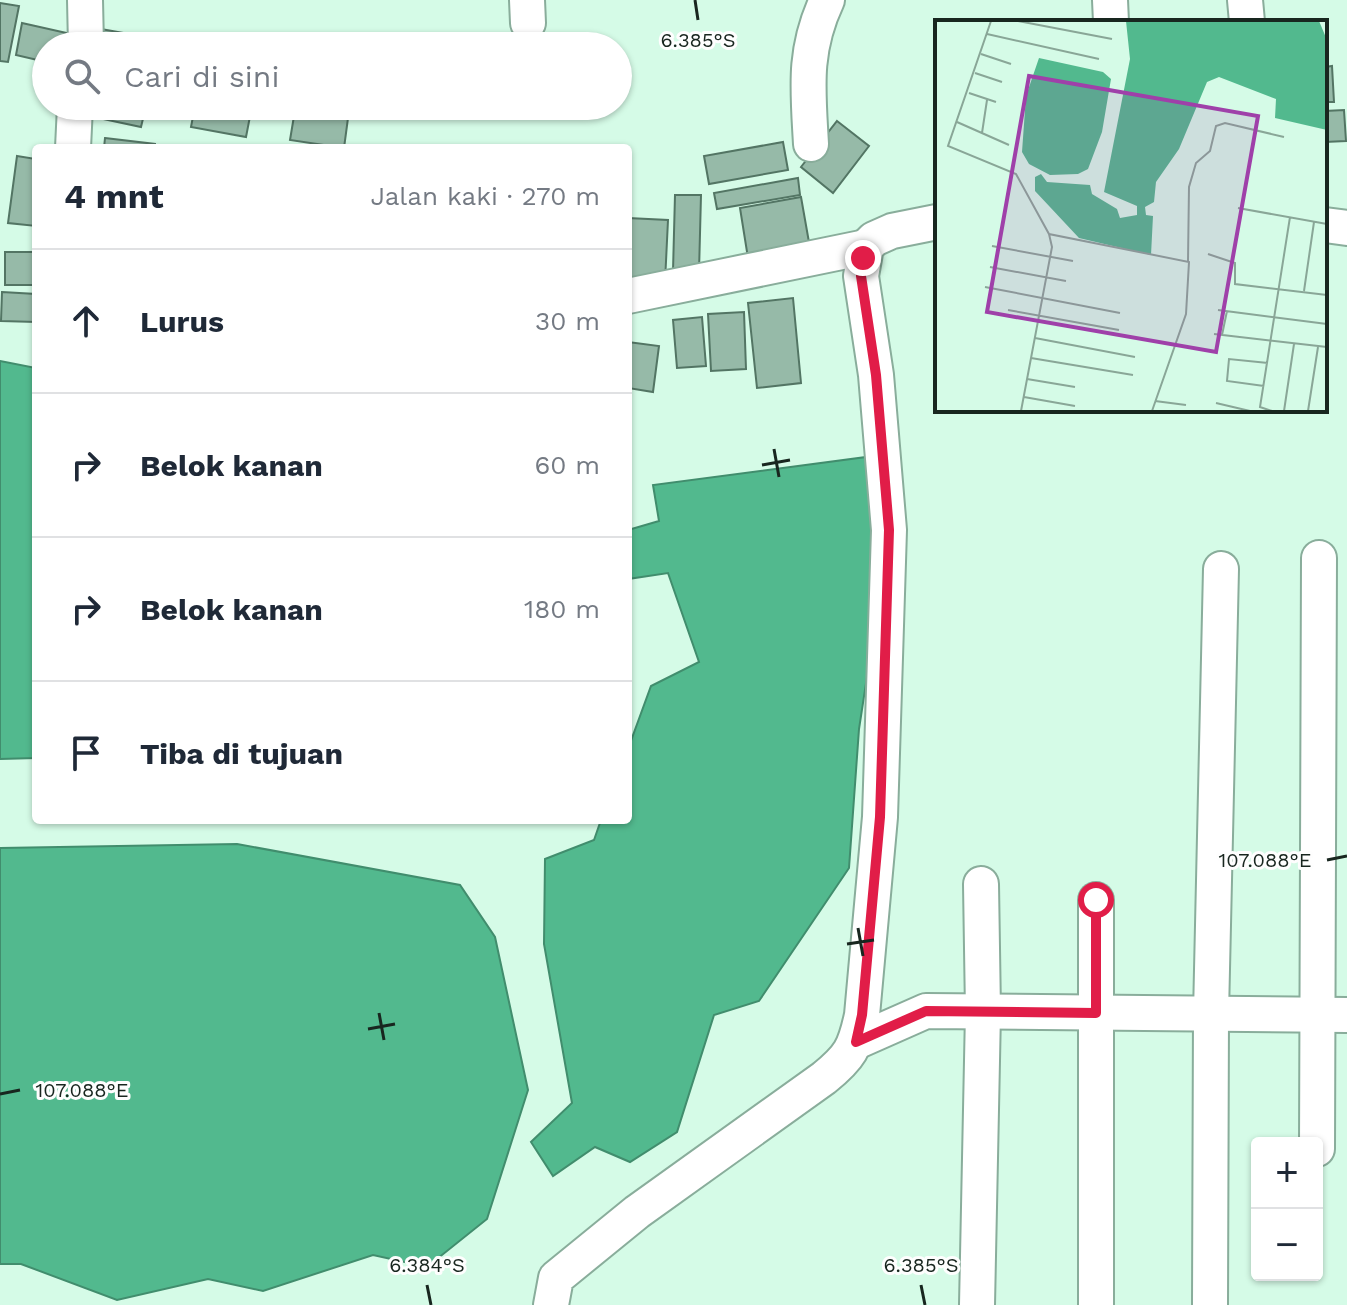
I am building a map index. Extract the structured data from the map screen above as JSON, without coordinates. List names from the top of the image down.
{
  "page": {
    "search": "Cari di sini",
    "heading": ["4 mnt", "Jalan kaki · 270 m"],
    "list": [
      ["Lurus", "30 m"],
      ["Belok kanan", "60 m"],
      ["Belok kanan", "180 m"],
      "Tiba di tujuan"
    ],
    "map_buttons": ["+", "−"]
  },
  "coordinates": ["6.385°S", "107.088°E", "6.384°S"]
}
